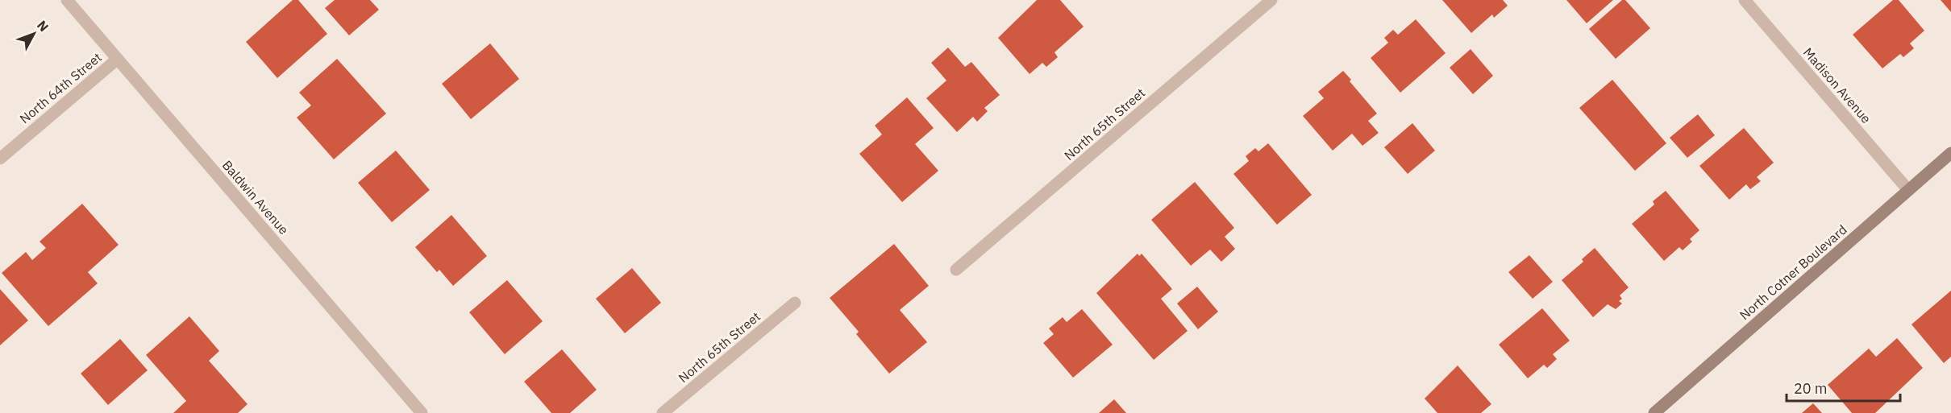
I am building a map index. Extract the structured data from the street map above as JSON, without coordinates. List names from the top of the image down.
{
  "streets": {
    "main road": ["North Cotner Boulevard"],
    "street": [
      "Madison Avenue",
      "North 64th Street",
      "North 65th Street",
      "Baldwin Avenue"
    ]
  },
  "crossings": [
    ["Madison Avenue", "North Cotner Boulevard"],
    ["North 64th Street", "Baldwin Avenue"]
  ],
  "scale_bar": "20 m",
  "north": "top right"
}
